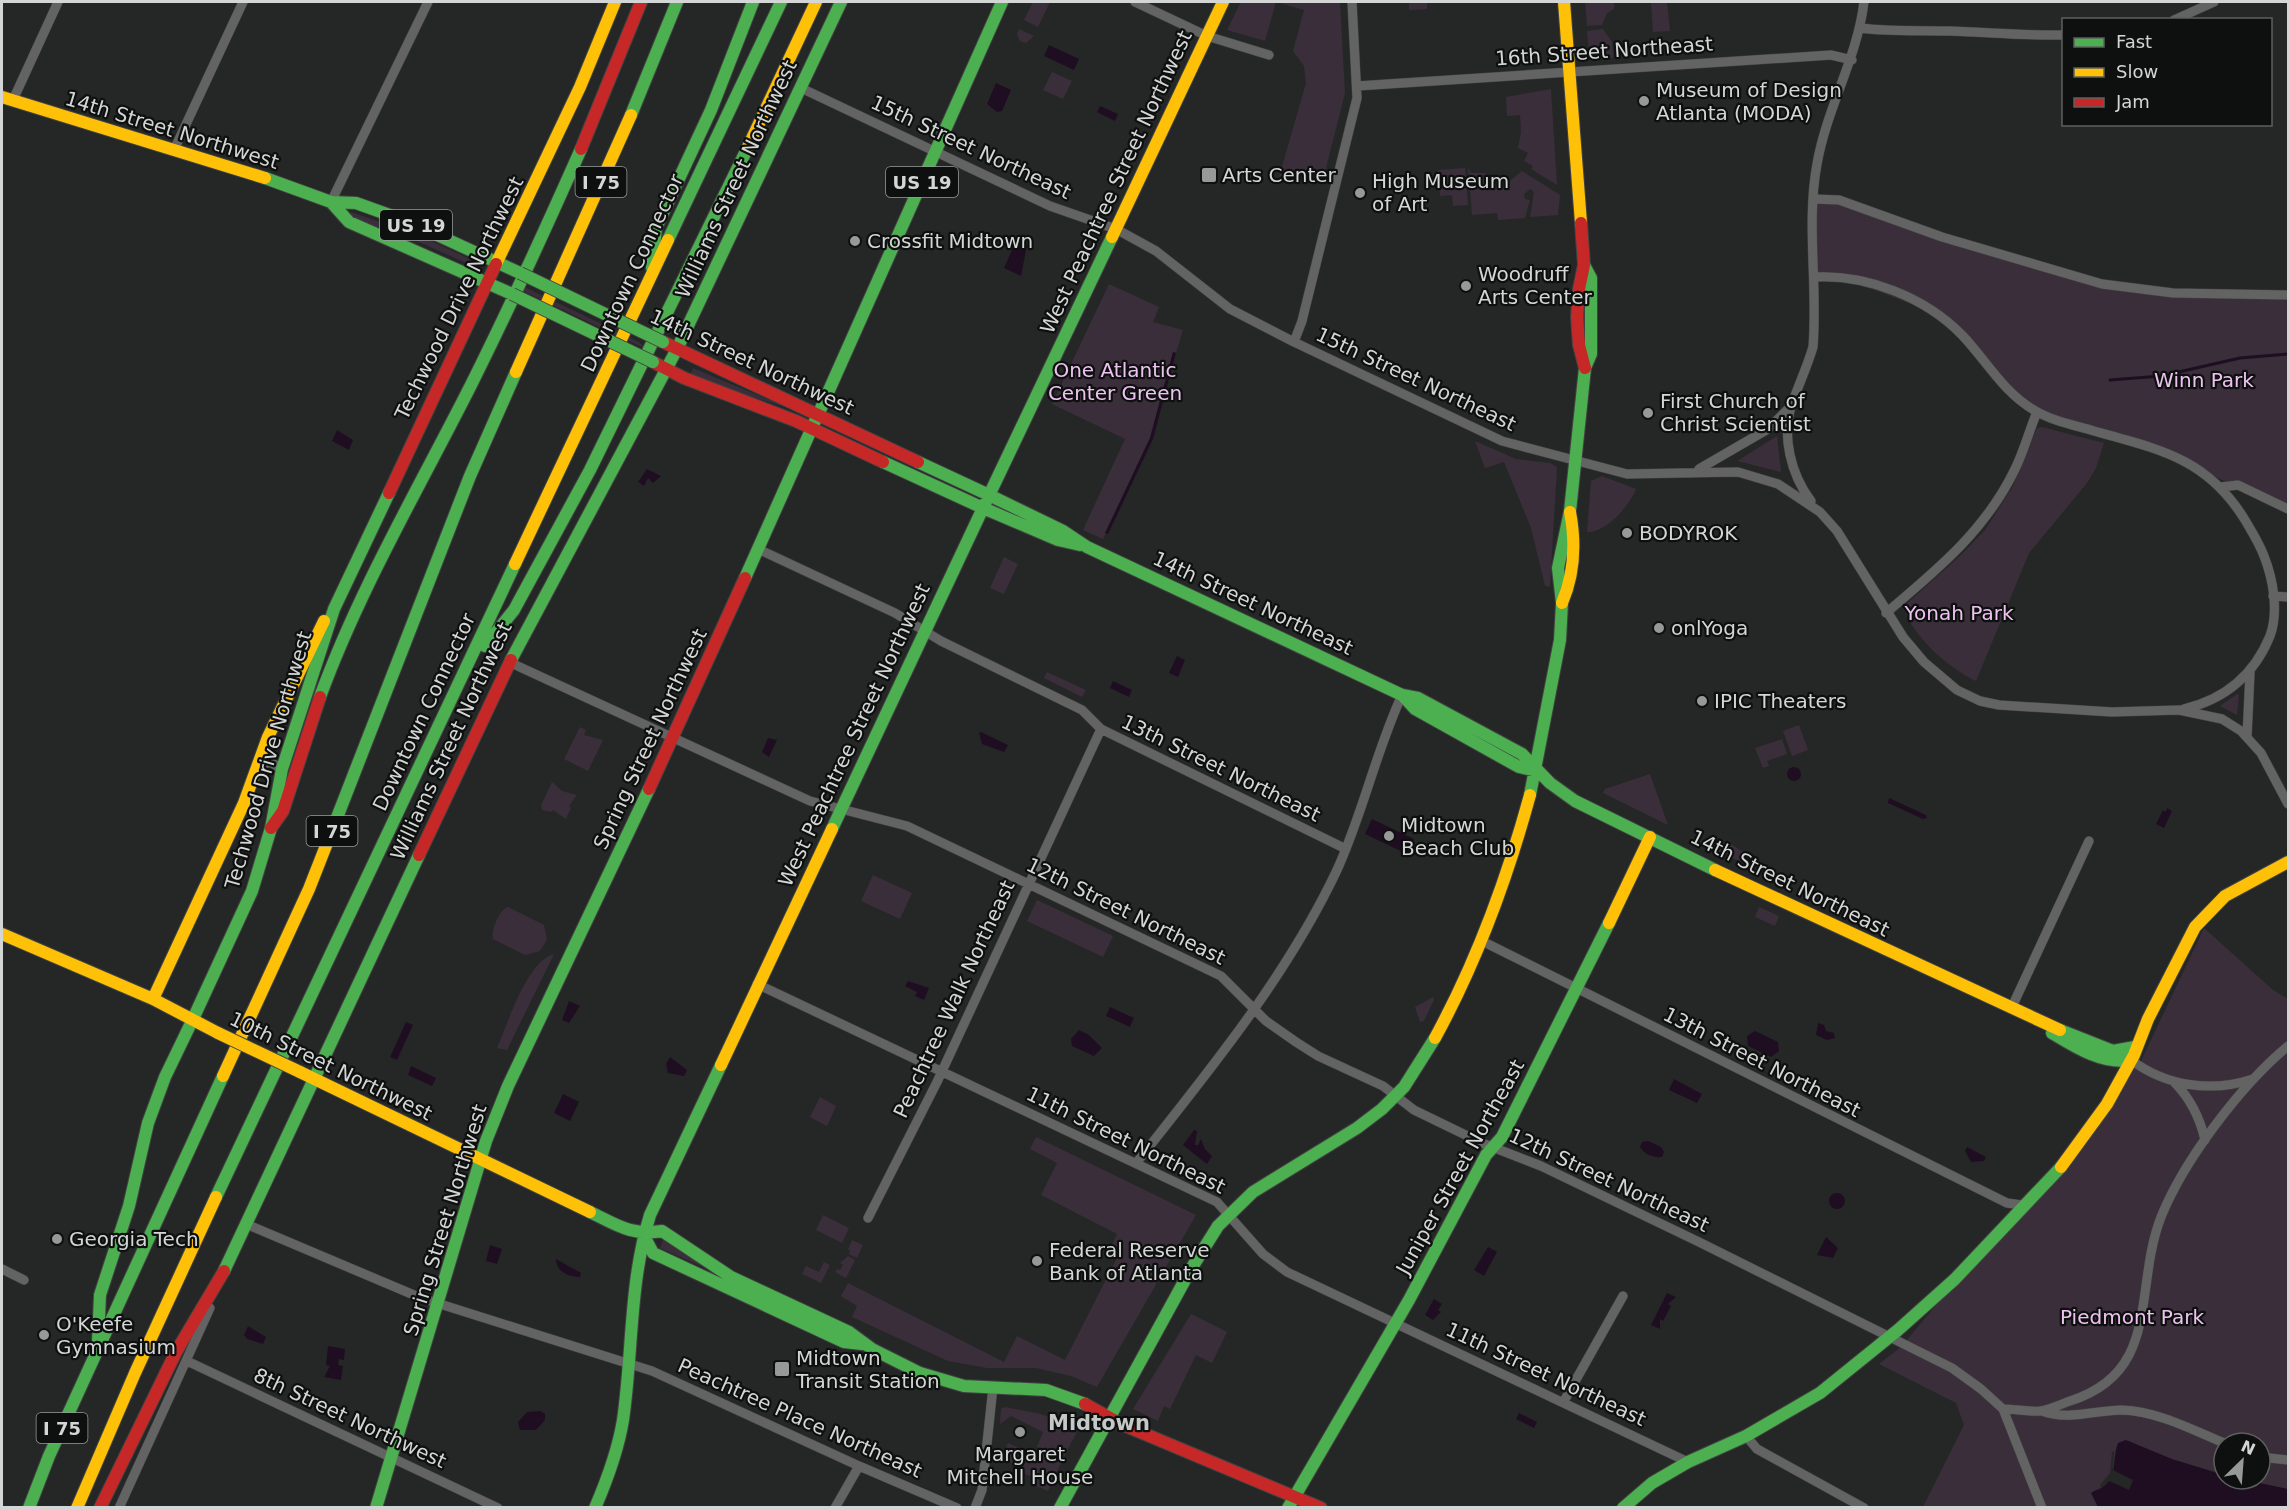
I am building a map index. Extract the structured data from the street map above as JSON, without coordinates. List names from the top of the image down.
{
  "streets": {
    "main road": [
      "14th Street Northwest",
      "Williams Street Northwest",
      "I 75",
      "US 19",
      "West Peachtree Street Northwest",
      "Downtown Connector",
      "Techwood Drive Northwest",
      "14th Street Northeast",
      "Spring Street Northwest",
      "10th Street Northwest",
      "Juniper Street Northeast"
    ],
    "street": [
      "16th Street Northeast",
      "15th Street Northeast",
      "13th Street Northeast",
      "12th Street Northeast",
      "Peachtree Walk Northeast",
      "11th Street Northeast",
      "8th Street Northwest",
      "Peachtree Place Northeast"
    ]
  },
  "crossings": [
    ["14th Street Northwest", "Williams Street Northwest"],
    ["14th Street Northwest", "West Peachtree Street Northwest"],
    ["14th Street Northwest", "Techwood Drive Northwest"],
    ["14th Street Northwest", "14th Street Northeast"],
    ["14th Street Northwest", "Spring Street Northwest"],
    ["15th Street Northeast", "Williams Street Northwest"],
    ["15th Street Northeast", "West Peachtree Street Northwest"],
    ["15th Street Northeast", "Spring Street Northwest"],
    ["Williams Street Northwest", "12th Street Northeast"],
    ["Williams Street Northwest", "10th Street Northwest"],
    ["Williams Street Northwest", "8th Street Northwest"],
    ["Williams Street Northwest", "Peachtree Place Northeast"],
    ["West Peachtree Street Northwest", "14th Street Northeast"],
    ["West Peachtree Street Northwest", "13th Street Northeast"],
    ["West Peachtree Street Northwest", "12th Street Northeast"],
    ["West Peachtree Street Northwest", "10th Street Northwest"],
    ["West Peachtree Street Northwest", "11th Street Northeast"],
    ["West Peachtree Street Northwest", "Peachtree Place Northeast"],
    ["Downtown Connector", "Techwood Drive Northwest"],
    ["Techwood Drive Northwest", "10th Street Northwest"],
    ["14th Street Northeast", "Juniper Street Northeast"],
    ["Spring Street Northwest", "13th Street Northeast"],
    ["Spring Street Northwest", "12th Street Northeast"],
    ["Spring Street Northwest", "10th Street Northwest"],
    ["Spring Street Northwest", "8th Street Northwest"],
    ["Spring Street Northwest", "Peachtree Place Northeast"],
    ["13th Street Northeast", "Peachtree Walk Northeast"],
    ["13th Street Northeast", "Juniper Street Northeast"],
    ["12th Street Northeast", "Peachtree Walk Northeast"],
    ["12th Street Northeast", "Juniper Street Northeast"],
    ["Peachtree Walk Northeast", "11th Street Northeast"],
    ["11th Street Northeast", "Juniper Street Northeast"]
  ],
  "districts": ["Midtown"],
  "parks": [
    "One Atlantic Center Green",
    "Winn Park",
    "Yonah Park",
    "Piedmont Park"
  ],
  "places": {
    "other": [
      "Museum of Design Atlanta (MODA)",
      "High Museum of Art",
      "Crossfit Midtown",
      "Woodruff Arts Center",
      "First Church of Christ Scientist",
      "BODYROK",
      "onlYoga",
      "IPIC Theaters",
      "Midtown Beach Club",
      "Georgia Tech",
      "Federal Reserve Bank of Atlanta",
      "O'Keefe Gymnasium",
      "Margaret Mitchell House"
    ],
    "transit": ["Arts Center", "Midtown Transit Station"]
  },
  "legend": ["Fast", "Slow", "Jam"],
  "north": "top right"
}
